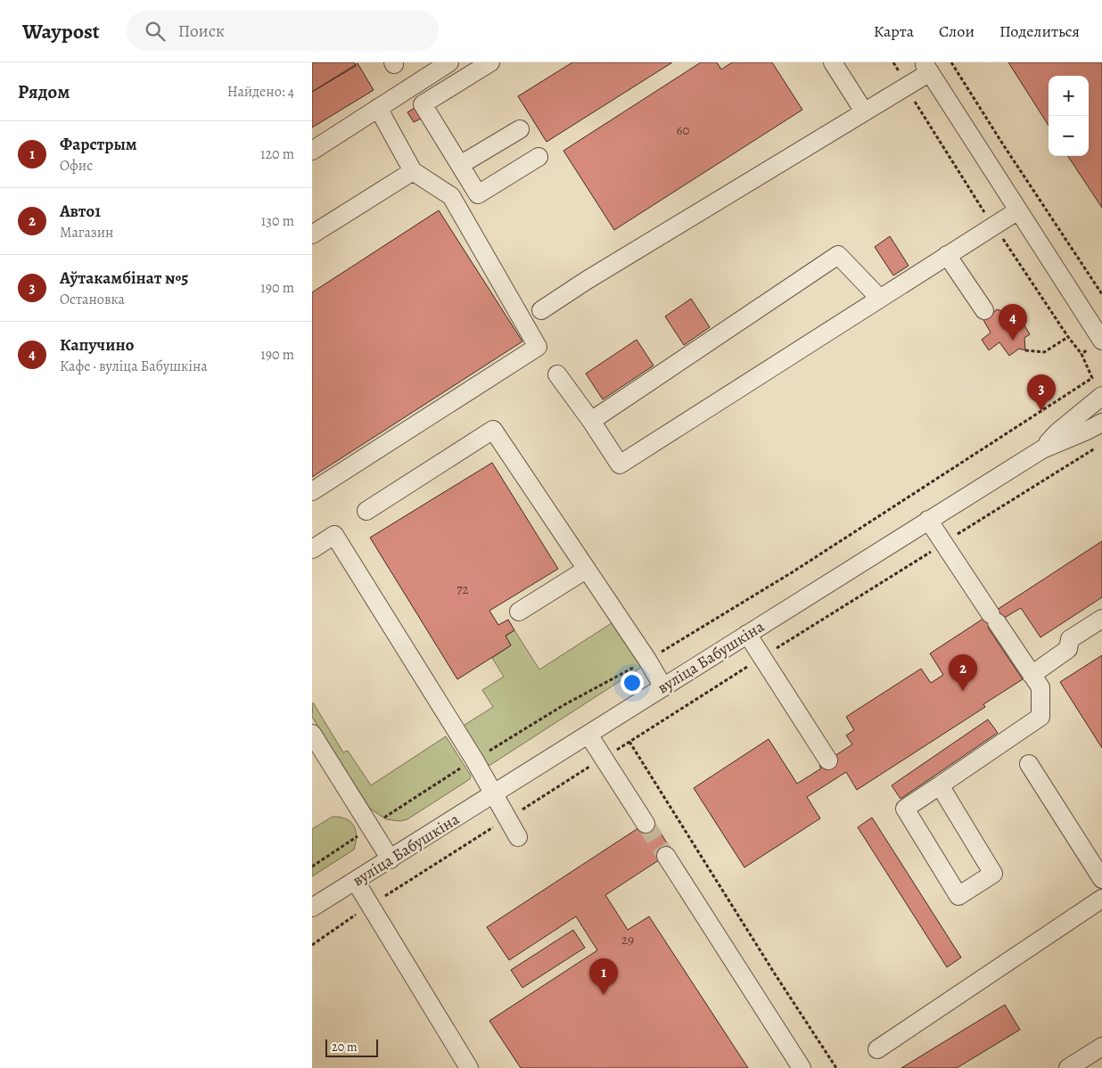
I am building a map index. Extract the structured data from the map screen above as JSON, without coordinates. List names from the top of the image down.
{
  "streets": {
    "street": ["вуліца Бабушкіна"]
  },
  "house_numbers": ["60", "72", "29"],
  "scale_bar": "20 m",
  "page": {
    "header": "Waypost",
    "search": "Поиск",
    "nav": ["Карта", "Слои", "Поделиться"],
    "heading": ["Рядом", "Найдено: 4"],
    "map_buttons": ["+", "−"],
    "list": [
      {
        "mark": "1",
        "name": "Фарстрым",
        "note": "Офис",
        "value": "120 m"
      },
      {
        "mark": "2",
        "name": "Авто1",
        "note": "Магазин",
        "value": "130 m"
      },
      {
        "mark": "3",
        "name": "Аўтакамбінат №5",
        "note": "Остановка",
        "value": "190 m"
      },
      {
        "mark": "4",
        "name": "Капучино",
        "note": "Кафе · вуліца Бабушкіна",
        "value": "190 m"
      }
    ],
    "pins": [
      "4",
      "3",
      "2",
      "1"
    ],
    "scale": "20 m"
  }
}
